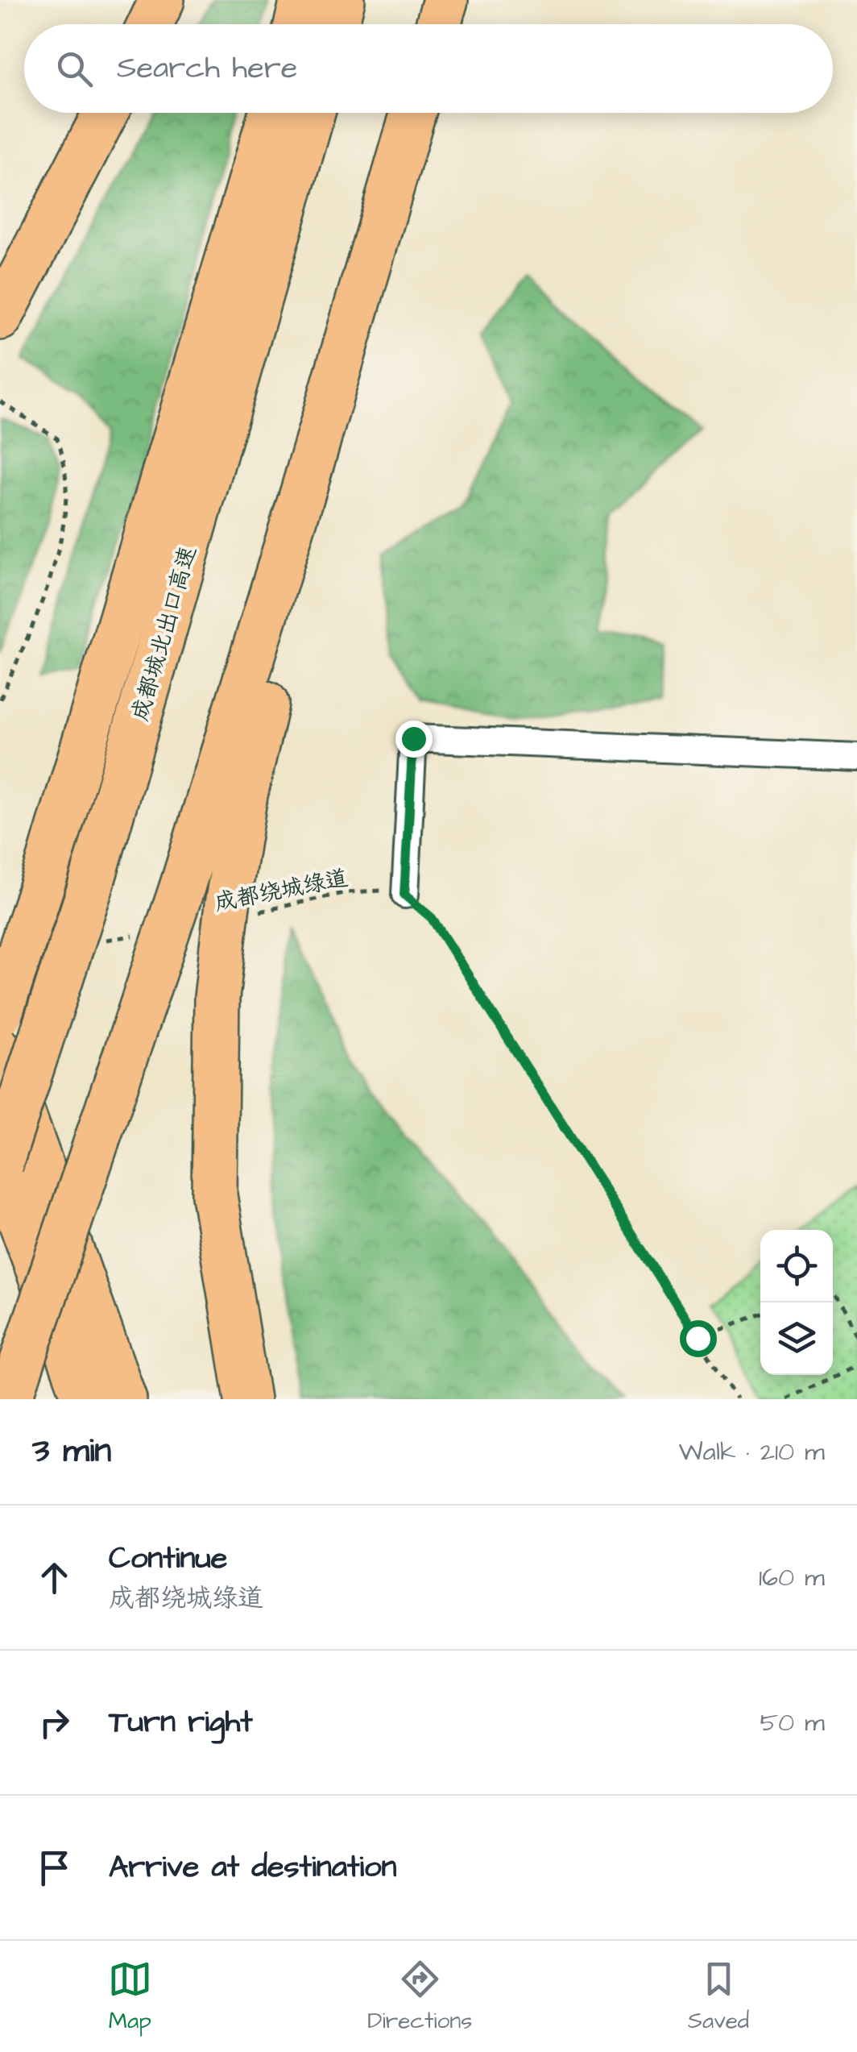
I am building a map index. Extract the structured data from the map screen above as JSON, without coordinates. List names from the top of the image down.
{
  "streets": {
    "highway": ["成都城北出口高速"],
    "path": ["成都绕城绿道"]
  },
  "page": {
    "search": "Search here",
    "heading": ["3 min", "Walk · 210 m"],
    "list": [
      ["Continue", "成都绕城绿道", "160 m"],
      ["Turn right", "50 m"],
      "Arrive at destination"
    ],
    "nav": ["Map", "Directions", "Saved"]
  }
}
